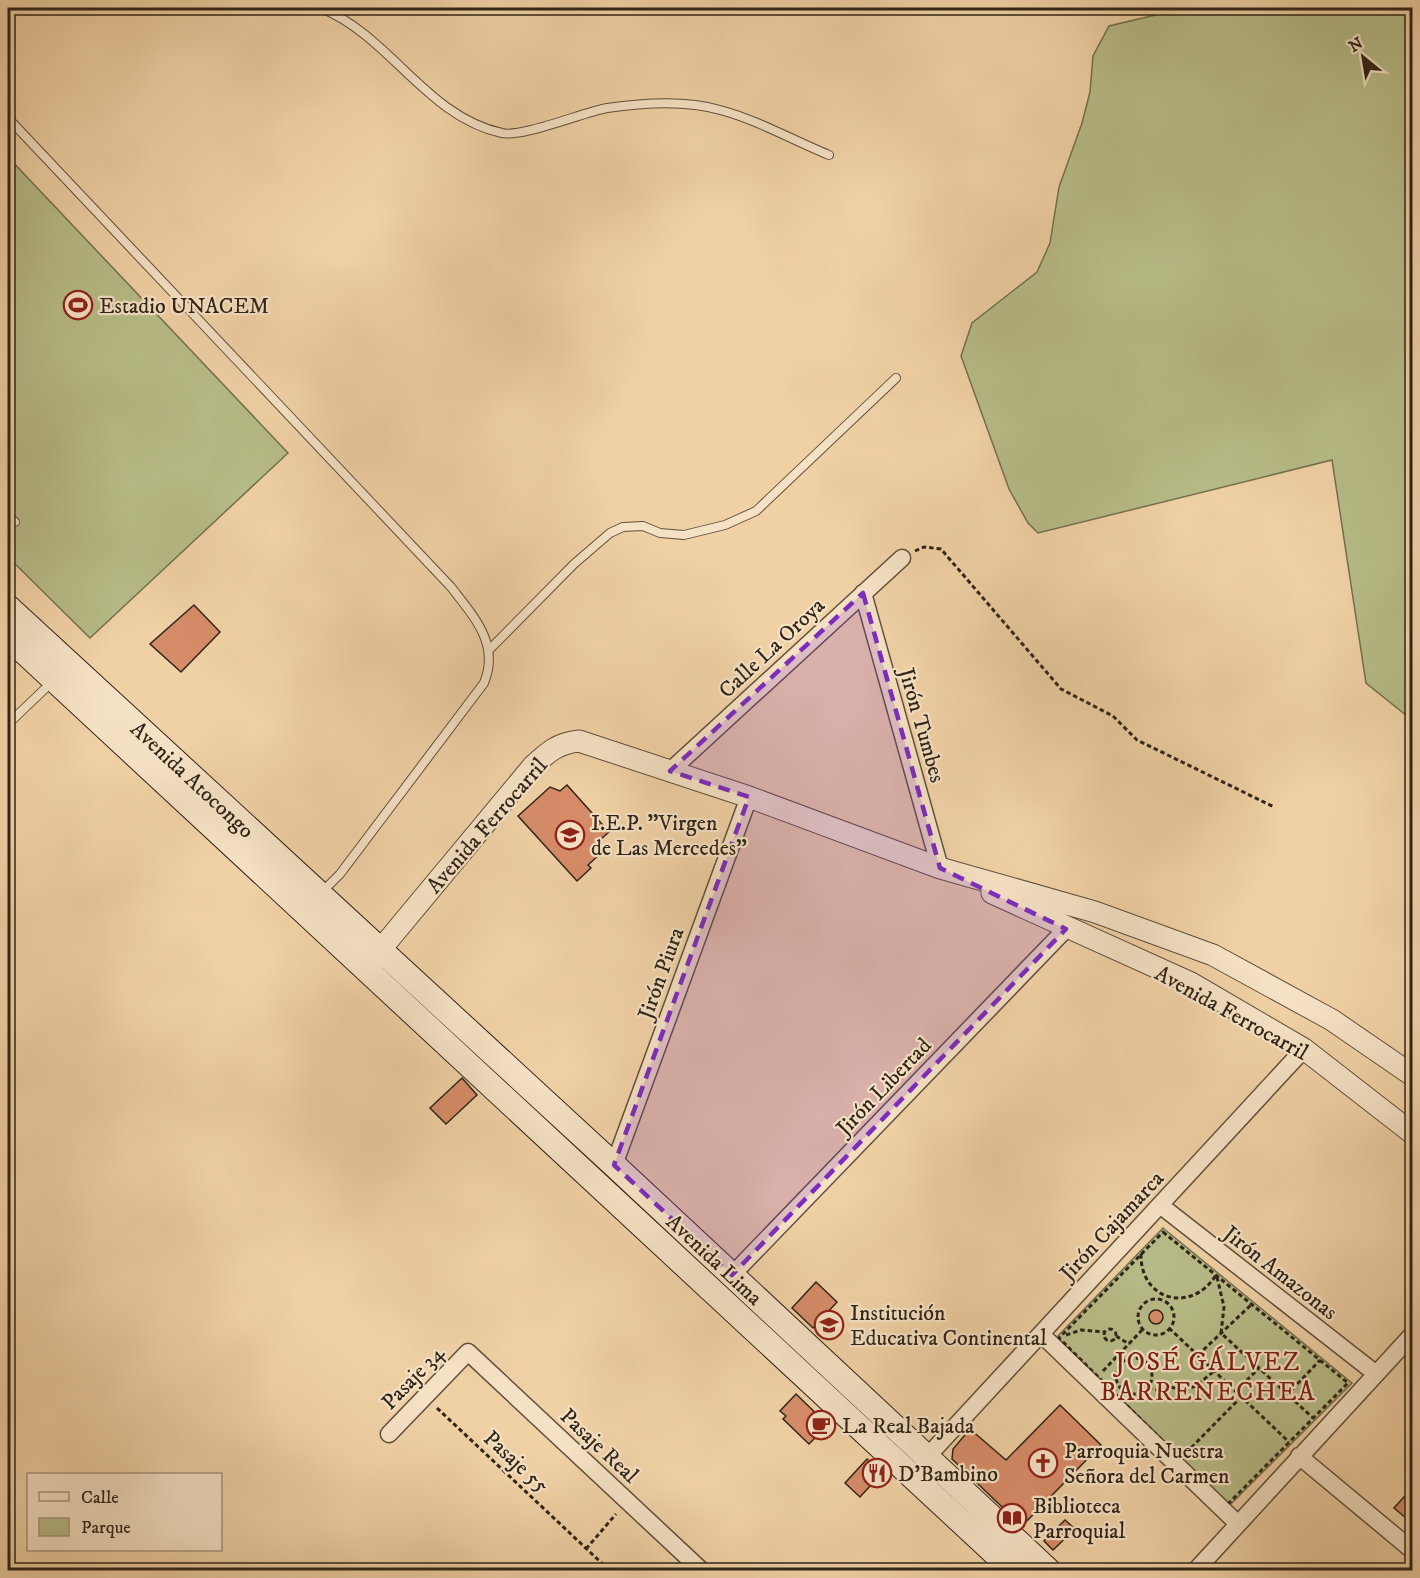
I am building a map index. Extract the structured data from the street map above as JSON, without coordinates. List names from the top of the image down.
{
  "streets": {
    "main road": ["Avenida Atocongo", "Avenida Lima"],
    "street": [
      "Calle La Oroya",
      "Jirón Tumbes",
      "Avenida Ferrocarril",
      "Jirón Piura",
      "Jirón Libertad",
      "Jirón Cajamarca",
      "Jirón Amazonas",
      "Pasaje 34",
      "Pasaje Real"
    ],
    "path": ["Pasaje 55"]
  },
  "crossings": [
    ["Calle La Oroya", "Jirón Tumbes"],
    ["Calle La Oroya", "Avenida Ferrocarril"],
    ["Jirón Tumbes", "Avenida Ferrocarril"],
    ["Avenida Atocongo", "Avenida Ferrocarril"],
    ["Avenida Atocongo", "Avenida Lima"],
    ["Avenida Ferrocarril", "Jirón Piura"],
    ["Avenida Ferrocarril", "Jirón Libertad"],
    ["Avenida Ferrocarril", "Jirón Cajamarca"],
    ["Avenida Ferrocarril", "Avenida Lima"],
    ["Jirón Piura", "Avenida Lima"],
    ["Jirón Libertad", "Avenida Lima"],
    ["Jirón Cajamarca", "Avenida Lima"],
    ["Jirón Cajamarca", "Jirón Amazonas"],
    ["Pasaje 34", "Pasaje Real"],
    ["Pasaje 34", "Pasaje 55"]
  ],
  "districts": ["JOSÉ GÁLVEZ BARRENECHEA"],
  "places": {
    "sports": ["Estadio UNACEM"],
    "school or university": ["I.E.P. \"Virgen de Las Mercedes\"", "Institución Educativa Continental"],
    "cafe": ["La Real Bajada"],
    "church": ["Parroquia Nuestra Señora del Carmen"],
    "restaurant": ["D'Bambino"],
    "library": ["Biblioteca Parroquial"]
  },
  "legend": ["Calle", "Parque"],
  "north": "top left"
}
